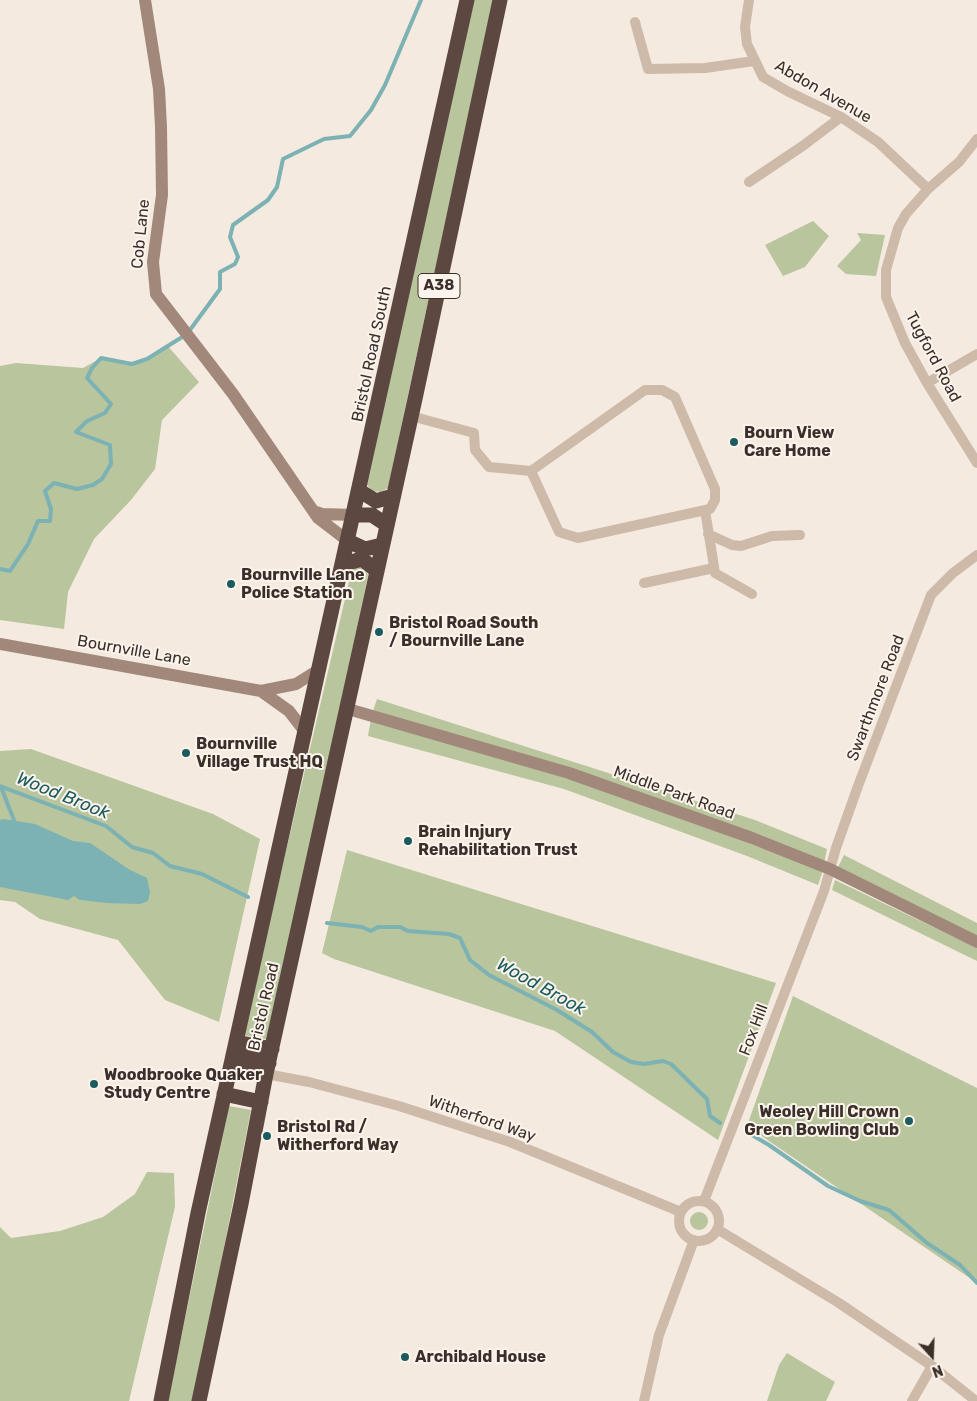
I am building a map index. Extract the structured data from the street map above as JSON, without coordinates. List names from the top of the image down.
{
  "streets": {
    "highway": ["A38", "Bristol Road South", "Bristol Road"],
    "street": [
      "Abdon Avenue",
      "Cob Lane",
      "Tugford Road",
      "Bournville Lane",
      "Swarthmore Road",
      "Middle Park Road",
      "Fox Hill",
      "Witherford Way"
    ]
  },
  "crossings": [
    ["Abdon Avenue", "Tugford Road"],
    ["Cob Lane", "A38"],
    ["Cob Lane", "Bristol Road South"],
    ["A38", "Bristol Road South"],
    ["A38", "Middle Park Road"],
    ["A38", "Bristol Road"],
    ["Bristol Road South", "Bournville Lane"],
    ["Bristol Road South", "Bristol Road"],
    ["Bournville Lane", "Bristol Road"],
    ["Swarthmore Road", "Middle Park Road"],
    ["Swarthmore Road", "Fox Hill"],
    ["Middle Park Road", "Bristol Road"],
    ["Middle Park Road", "Fox Hill"],
    ["Bristol Road", "Witherford Way"],
    ["Fox Hill", "Witherford Way"]
  ],
  "water": ["Wood Brook"],
  "places": [
    "Bourn View Care Home",
    "Bournville Lane Police Station",
    "Bristol Road South / Bournville Lane",
    "Bournville Village Trust HQ",
    "Brain Injury Rehabilitation Trust",
    "Woodbrooke Quaker Study Centre",
    "Weoley Hill Crown Green Bowling Club",
    "Bristol Rd / Witherford Way",
    "Archibald House"
  ],
  "north": "bottom"
}
